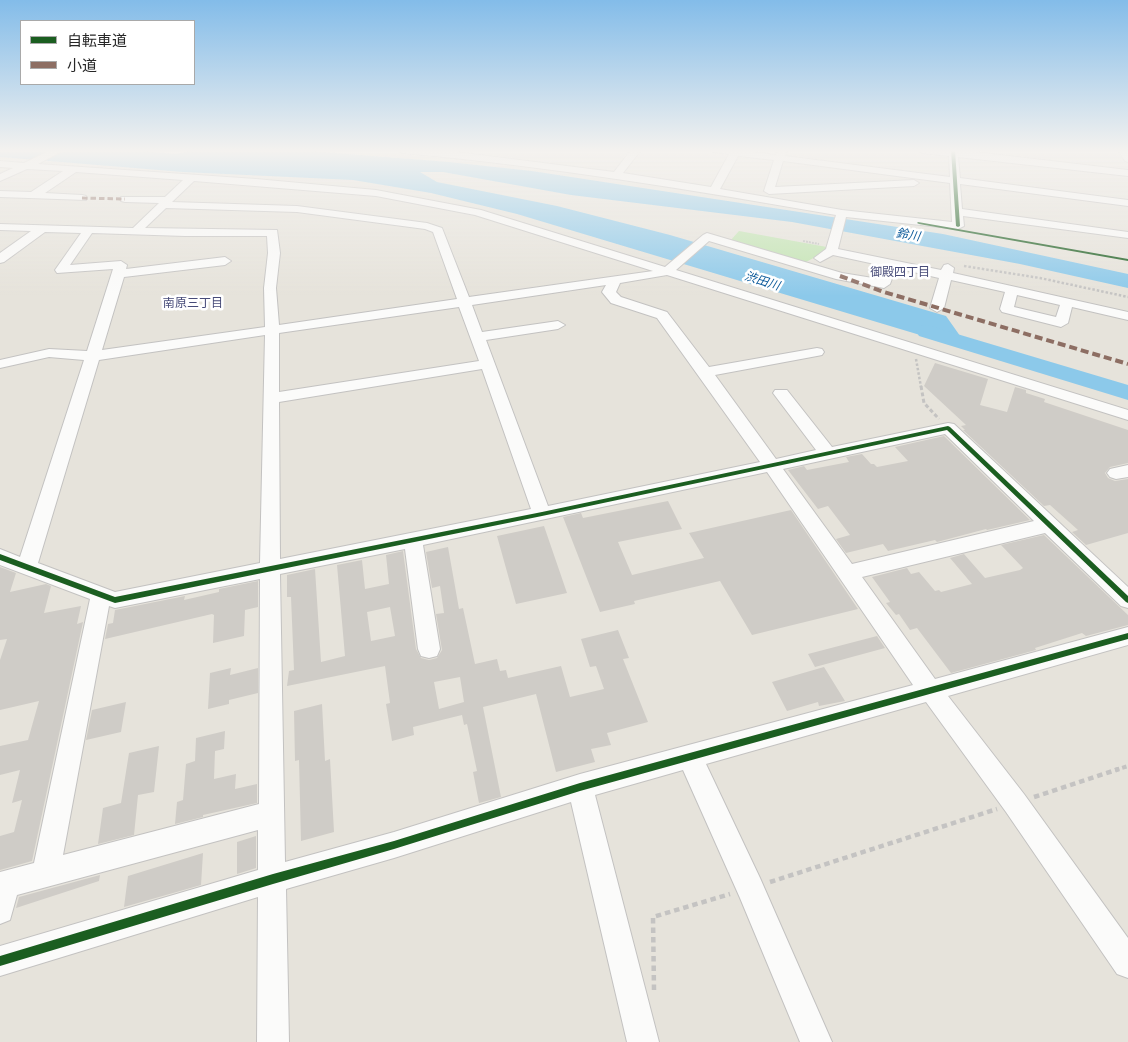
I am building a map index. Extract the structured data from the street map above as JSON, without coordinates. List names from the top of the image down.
{
  "districts": ["御殿四丁目", "南原三丁目"],
  "water": ["鈴川", "渋田川"],
  "legend": ["自転車道", "小道"]
}
